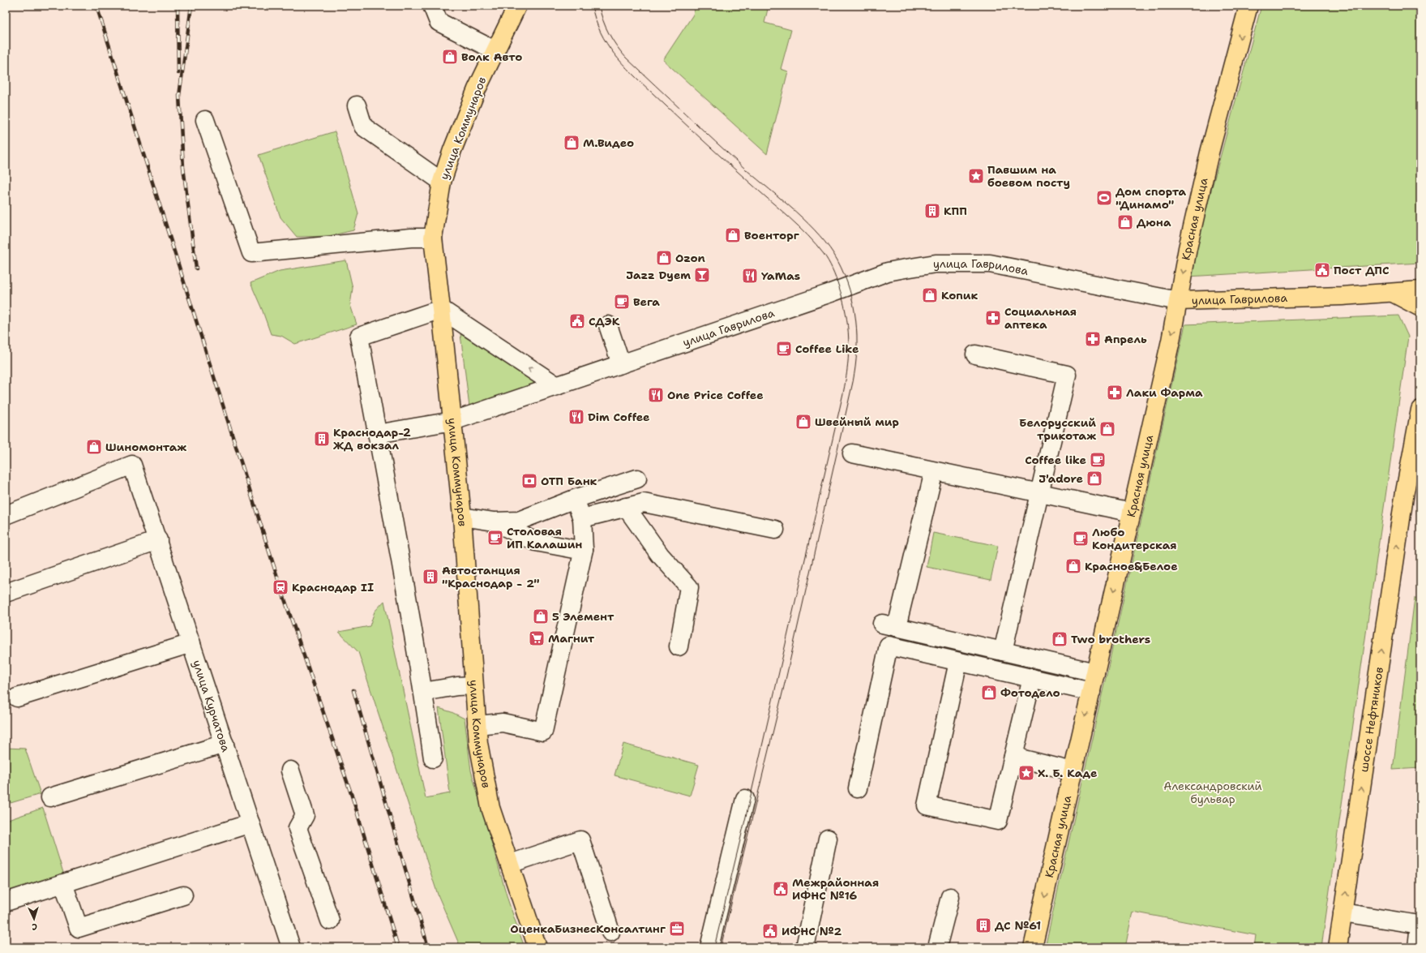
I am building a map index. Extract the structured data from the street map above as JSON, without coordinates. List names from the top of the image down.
{
  "streets": {
    "main road": [
      "улица Коммунаров",
      "Красная улица",
      "улица Гаврилова",
      "шоссе Нефтяников"
    ],
    "street": ["улица Курчатова"]
  },
  "crossings": [
    ["улица Коммунаров", "улица Гаврилова"],
    ["Красная улица", "улица Гаврилова"]
  ],
  "one_way": ["Красная улица", "шоссе Нефтяников"],
  "parks": ["Александровский бульвар"],
  "places": {
    "shop": [
      "Волк Авто",
      "М.Видео",
      "Дюна",
      "Военторг",
      "Ozon",
      "Копик",
      "Швейный мир",
      "Белорусский трикотаж",
      "Шиномонтаж",
      "J'adore",
      "Красное&Белое",
      "5 Элемент",
      "Two brothers",
      "Фотодело"
    ],
    "place": ["Павшим на боевом посту", "Х. Б. Каде"],
    "sports": ["Дом спорта \"Динамо\""],
    "building": [
      "КПП",
      "Краснодар-2 ЖД вокзал",
      "Автостанция \"Краснодар - 2\"",
      "ДС №61"
    ],
    "public building": [
      "Пост ДПС",
      "СДЭК",
      "Межрайонная ИФНС №16",
      "ИФНС №2"
    ],
    "bar": ["Jazz Dyem"],
    "restaurant": ["YaMas", "One Price Coffee", "Dim Coffee"],
    "cafe": [
      "Вега",
      "Coffee Like",
      "Coffee like",
      "Столовая ИП Калашин",
      "Любо Кондитерская"
    ],
    "pharmacy": ["Социальная аптека", "Апрель", "Лаки Фарма"],
    "bank": ["ОТП Банк"],
    "station": ["Краснодар II"],
    "supermarket": ["Магнит"],
    "office": ["ОценкаБизнесКонсалтинг"]
  },
  "north": "bottom"
}
